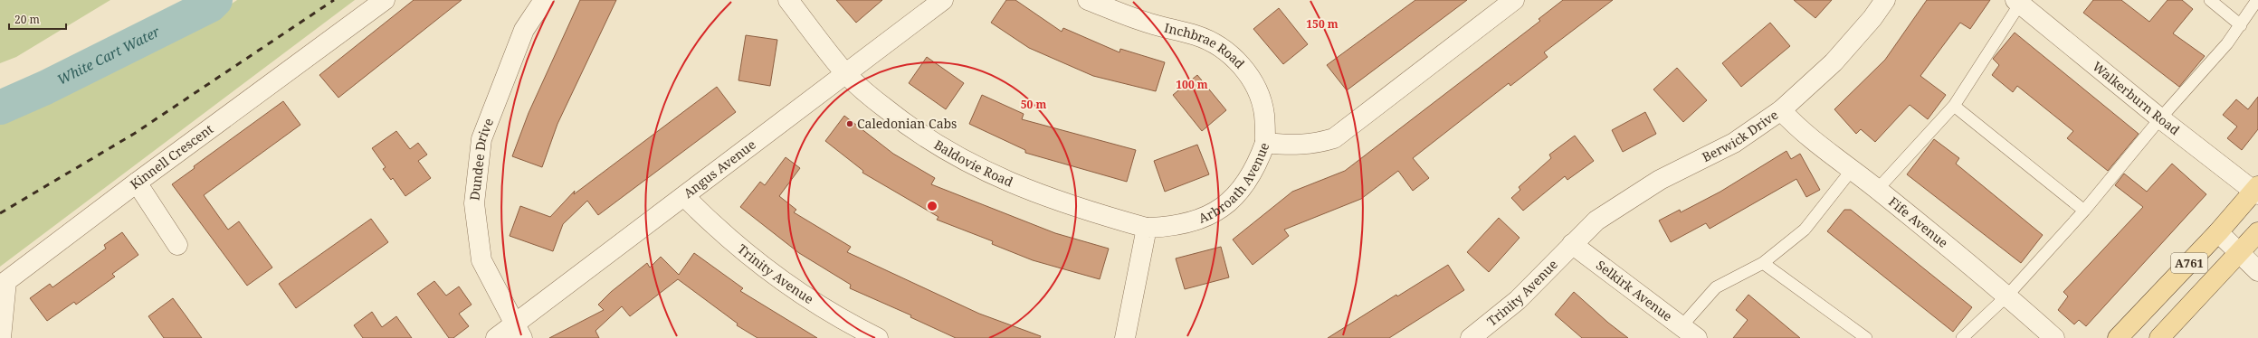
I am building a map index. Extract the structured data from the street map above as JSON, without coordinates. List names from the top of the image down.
{
  "streets": {
    "main road": ["A761"],
    "street": [
      "Inchbrae Road",
      "Walkerburn Road",
      "Berwick Drive",
      "Kinnell Crescent",
      "Dundee Drive",
      "Baldovie Road",
      "Angus Avenue",
      "Arbroath Avenue",
      "Fife Avenue",
      "Trinity Avenue",
      "Selkirk Avenue"
    ]
  },
  "crossings": [
    ["Inchbrae Road", "Arbroath Avenue"],
    ["Walkerburn Road", "A761"],
    ["Berwick Drive", "Fife Avenue"],
    ["Berwick Drive", "Trinity Avenue"],
    ["Berwick Drive", "Selkirk Avenue"],
    ["Dundee Drive", "Angus Avenue"],
    ["Baldovie Road", "Angus Avenue"],
    ["Baldovie Road", "Arbroath Avenue"],
    ["Angus Avenue", "Trinity Avenue"],
    ["Trinity Avenue", "Selkirk Avenue"]
  ],
  "water": ["White Cart Water"],
  "places": ["Caledonian Cabs"],
  "scale_bar": "20 m",
  "rings": ["150 m", "100 m", "50 m"]
}
